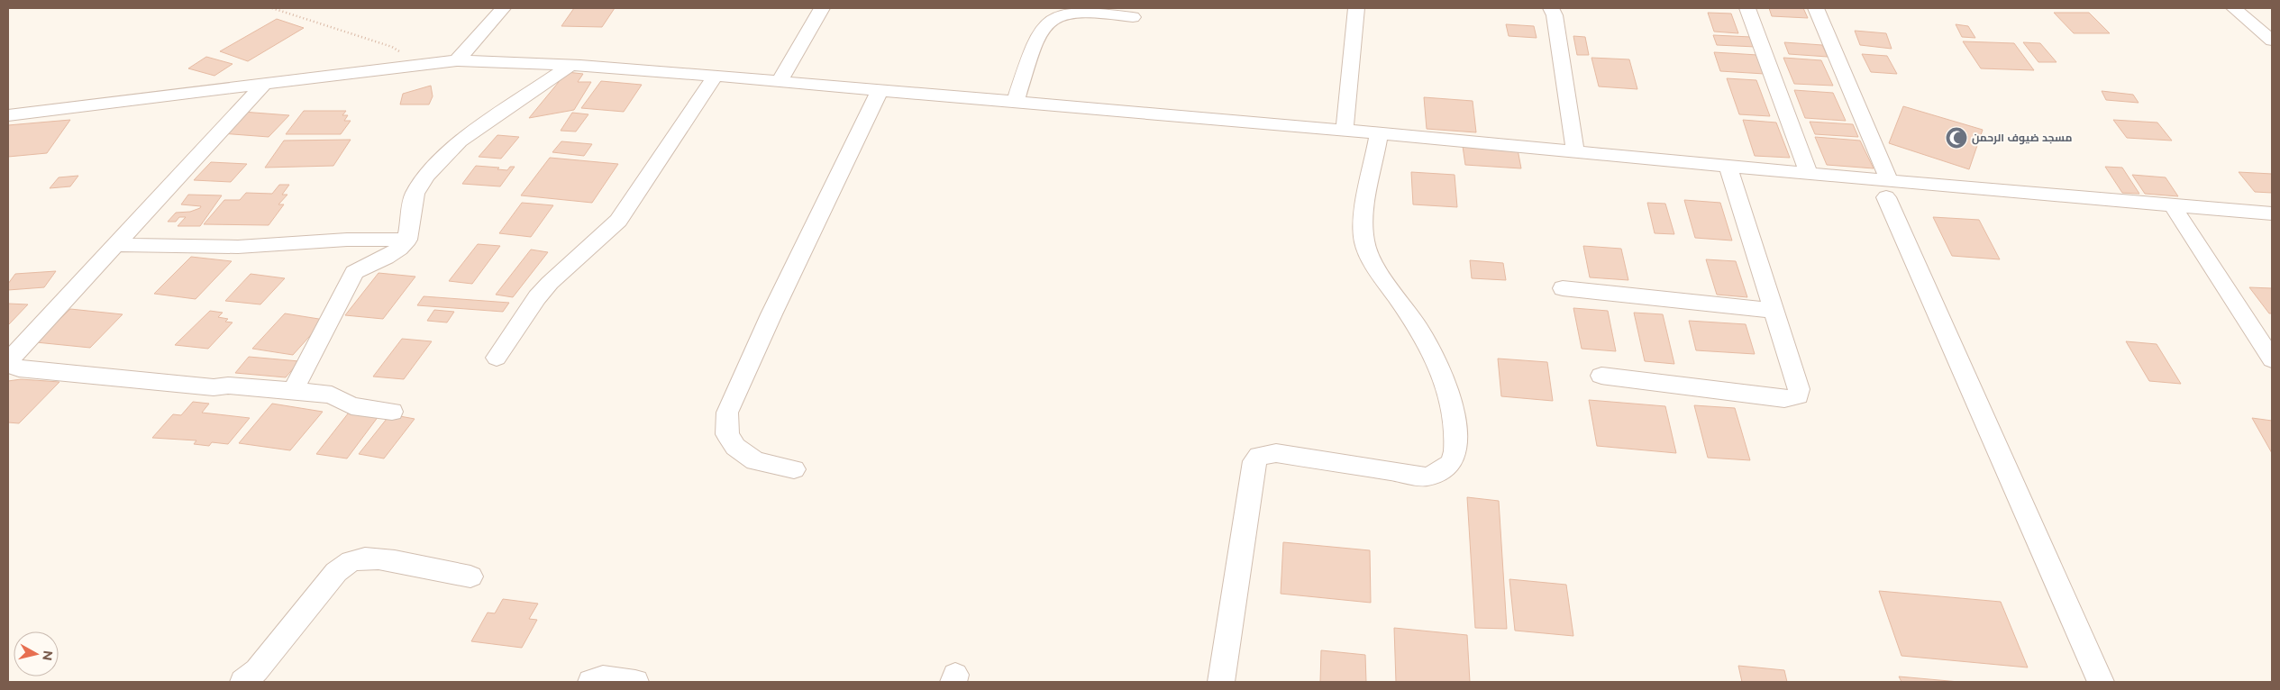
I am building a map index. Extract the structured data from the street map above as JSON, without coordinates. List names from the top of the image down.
{
  "places": {
    "mosque": ["مسجد ضيوف الرحمن"]
  },
  "north": "right"
}
